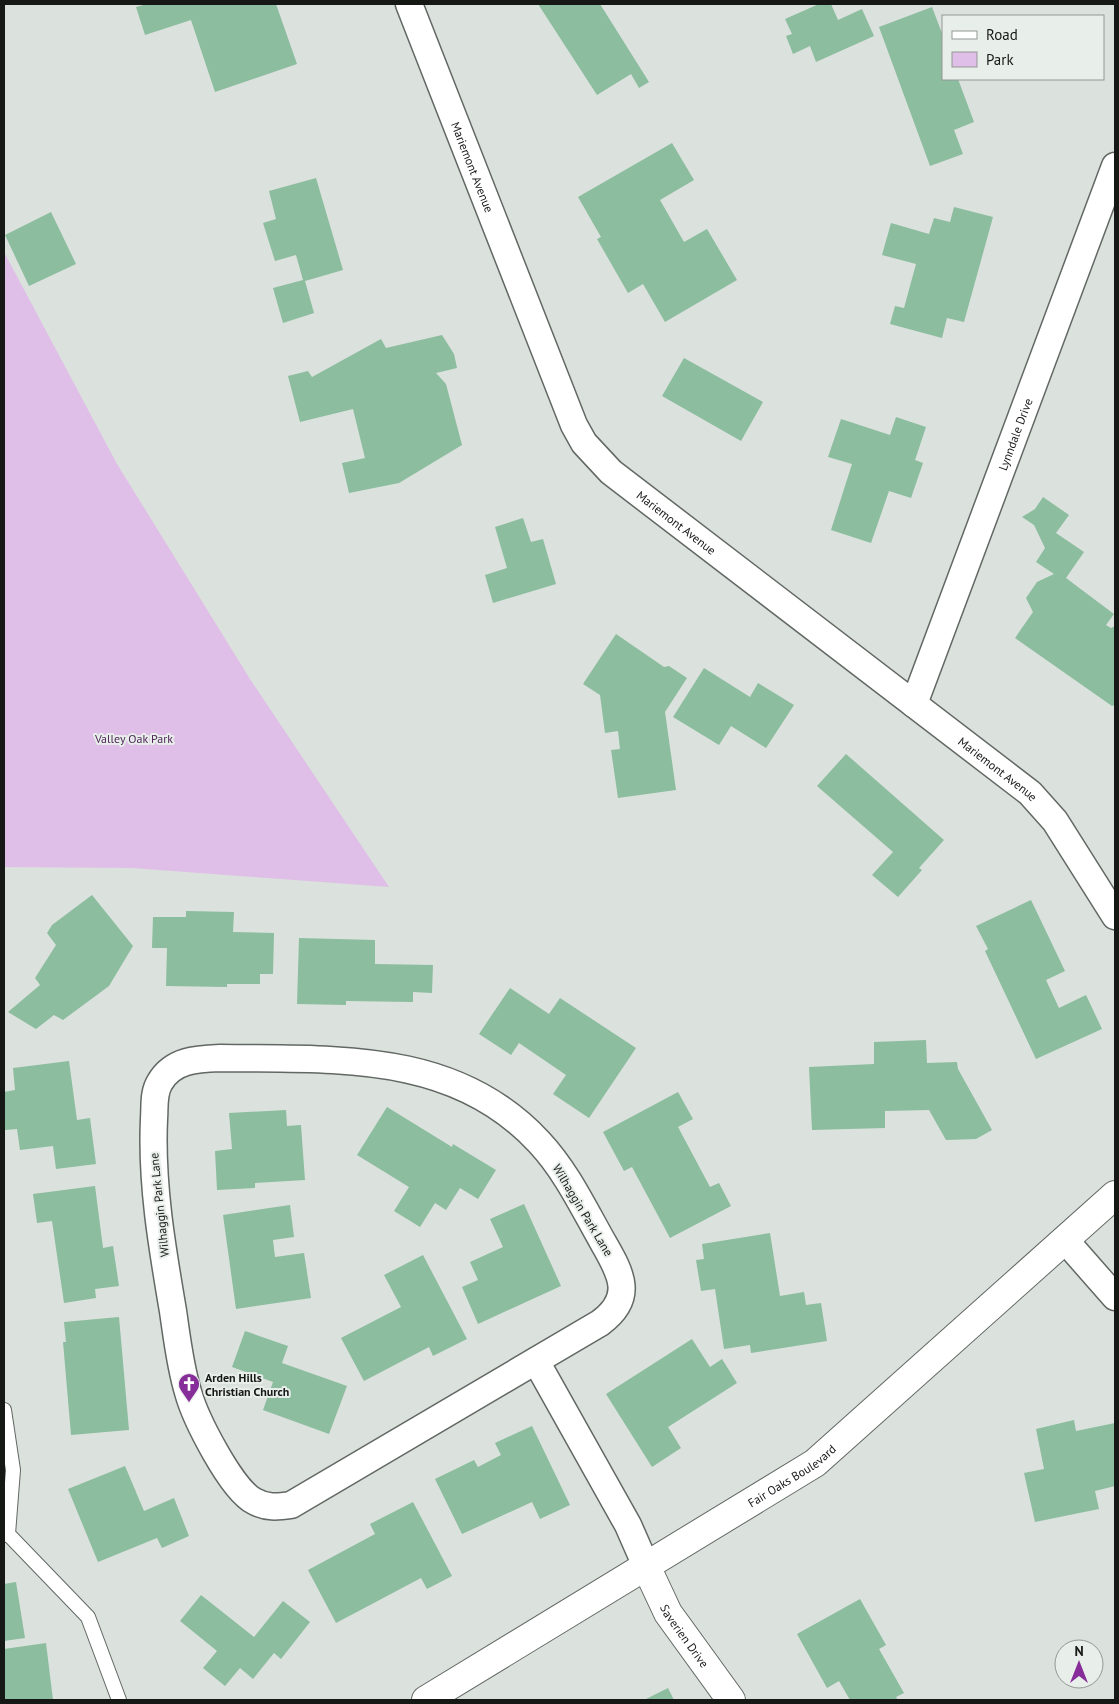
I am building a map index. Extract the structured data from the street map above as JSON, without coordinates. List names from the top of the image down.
{
  "streets": {
    "main road": ["Fair Oaks Boulevard", "Saverien Drive"],
    "street": ["Mariemont Avenue", "Lynndale Drive", "Wilhaggin Park Lane"]
  },
  "crossings": [
    ["Mariemont Avenue", "Lynndale Drive"],
    ["Fair Oaks Boulevard", "Saverien Drive"]
  ],
  "parks": ["Valley Oak Park"],
  "places": {
    "church": ["Arden Hills Christian Church"]
  },
  "legend": ["Road", "Park"],
  "north": "top"
}
